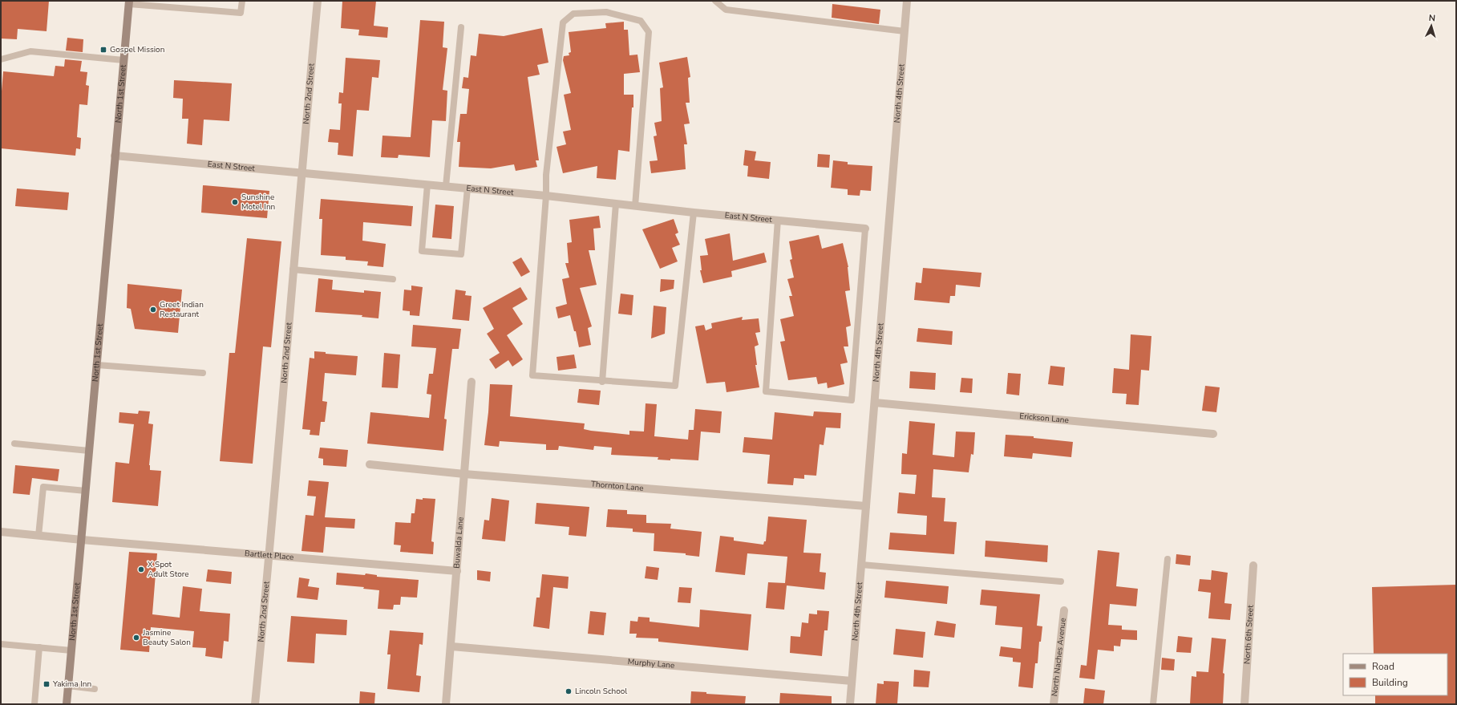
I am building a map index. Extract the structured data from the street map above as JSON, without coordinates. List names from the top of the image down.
{
  "streets": {
    "main road": ["North 1st Street"],
    "street": [
      "North 2nd Street",
      "North 4th Street",
      "East N Street",
      "Erickson Lane",
      "Thornton Lane",
      "Buwalda Lane",
      "Bartlett Place",
      "North 6th Street",
      "North Naches Avenue",
      "Murphy Lane"
    ]
  },
  "crossings": [
    ["North 1st Street", "East N Street"],
    ["North 1st Street", "Bartlett Place"],
    ["North 2nd Street", "East N Street"],
    ["North 2nd Street", "Bartlett Place"],
    ["North 4th Street", "Erickson Lane"],
    ["North 4th Street", "Thornton Lane"],
    ["North 4th Street", "Murphy Lane"],
    ["Thornton Lane", "Buwalda Lane"],
    ["Buwalda Lane", "Bartlett Place"],
    ["Buwalda Lane", "Murphy Lane"]
  ],
  "places": {
    "transit": ["Gospel Mission", "Yakima Inn"],
    "other": [
      "Sunshine Motel Inn",
      "Greet Indian Restaurant",
      "X Spot Adult Store",
      "Jasmine Beauty Salon",
      "Lincoln School"
    ]
  },
  "legend": ["Road", "Building"],
  "north": "top"
}
